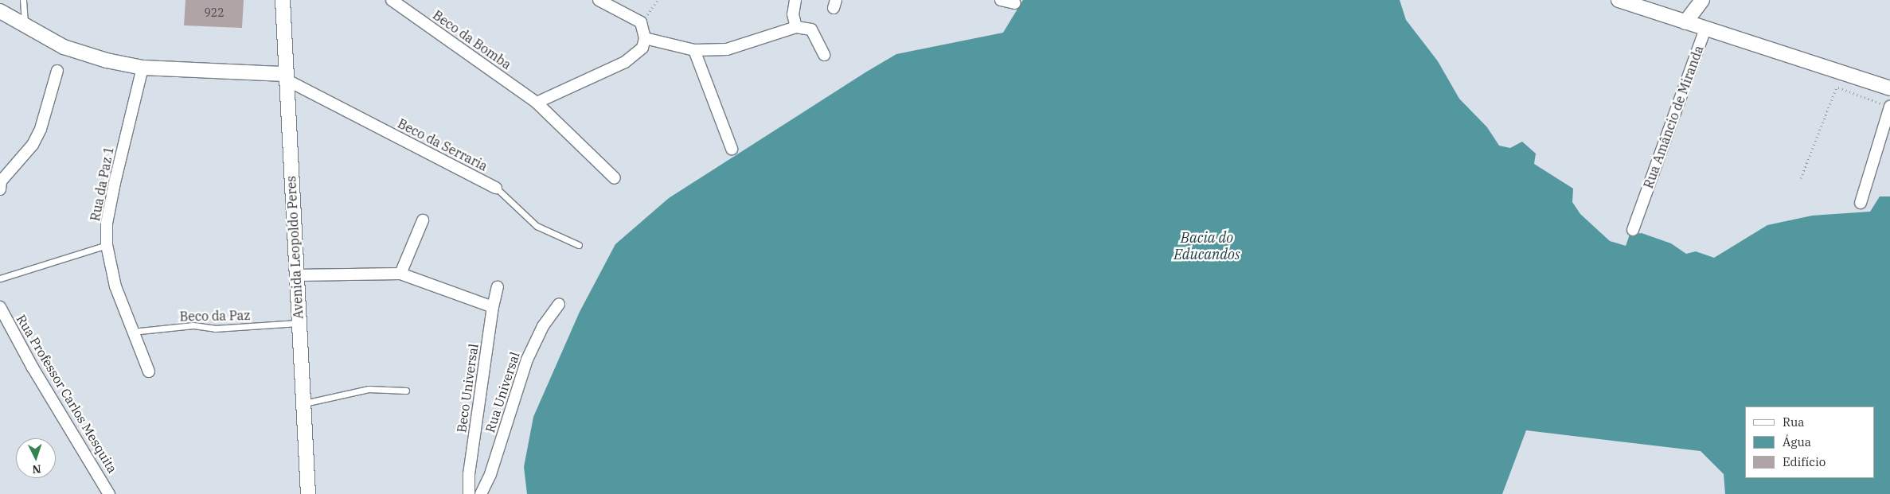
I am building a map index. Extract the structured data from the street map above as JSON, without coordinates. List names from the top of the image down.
{
  "streets": {
    "street": [
      "Beco da Bomba",
      "Rua Amâncio de Miranda",
      "Beco da Serraria",
      "Rua da Paz 1",
      "Avenida Leopoldo Peres",
      "Beco Universal",
      "Rua Universal",
      "Rua Professor Carlos Mesquita"
    ],
    "lane": ["Beco da Paz"]
  },
  "crossings": [
    ["Beco da Serraria", "Avenida Leopoldo Peres"],
    ["Rua da Paz 1", "Beco da Paz"],
    ["Avenida Leopoldo Peres", "Beco da Paz"]
  ],
  "water": ["Bacia do Educandos"],
  "house_numbers": ["922"],
  "legend": ["Rua", "Água", "Edifício"],
  "north": "bottom"
}
